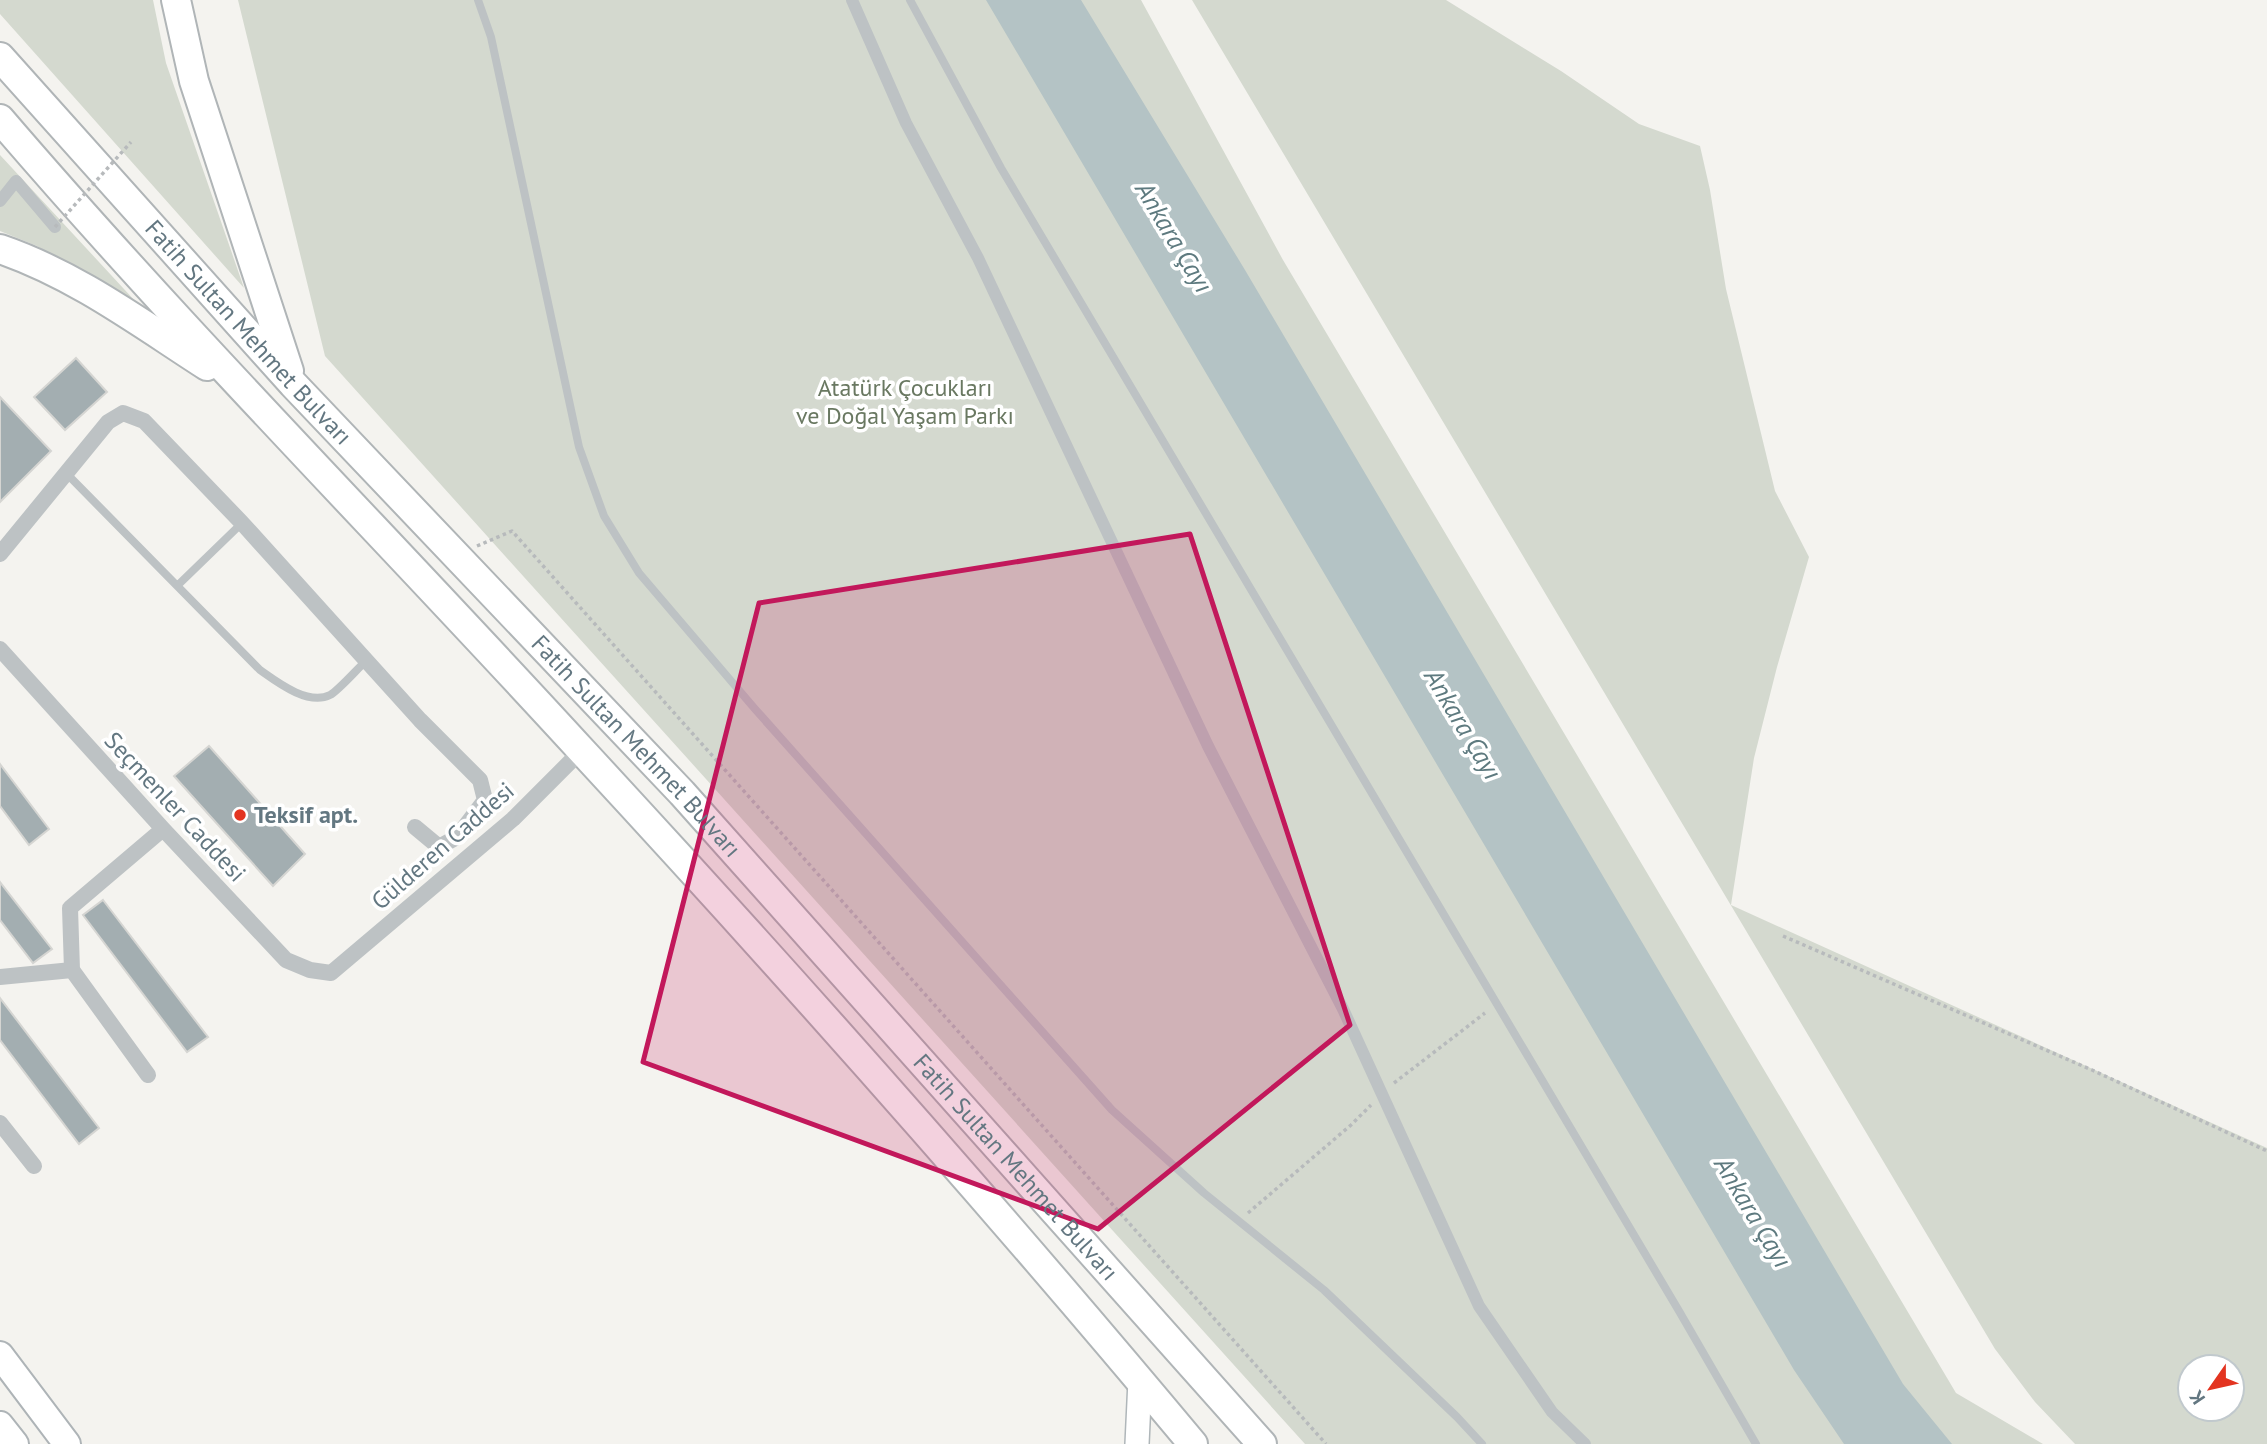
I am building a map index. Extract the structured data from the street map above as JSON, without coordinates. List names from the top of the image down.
{
  "streets": {
    "highway": ["Fatih Sultan Mehmet Bulvarı"],
    "street": ["Seçmenler Caddesi", "Gülderen Caddesi"]
  },
  "crossings": [
    ["Fatih Sultan Mehmet Bulvarı", "Gülderen Caddesi"],
    ["Seçmenler Caddesi", "Gülderen Caddesi"]
  ],
  "water": ["Ankara Çayı"],
  "parks": ["Atatürk Çocukları ve Doğal Yaşam Parkı"],
  "places": ["Teksif apt."],
  "north": "bottom left"
}
